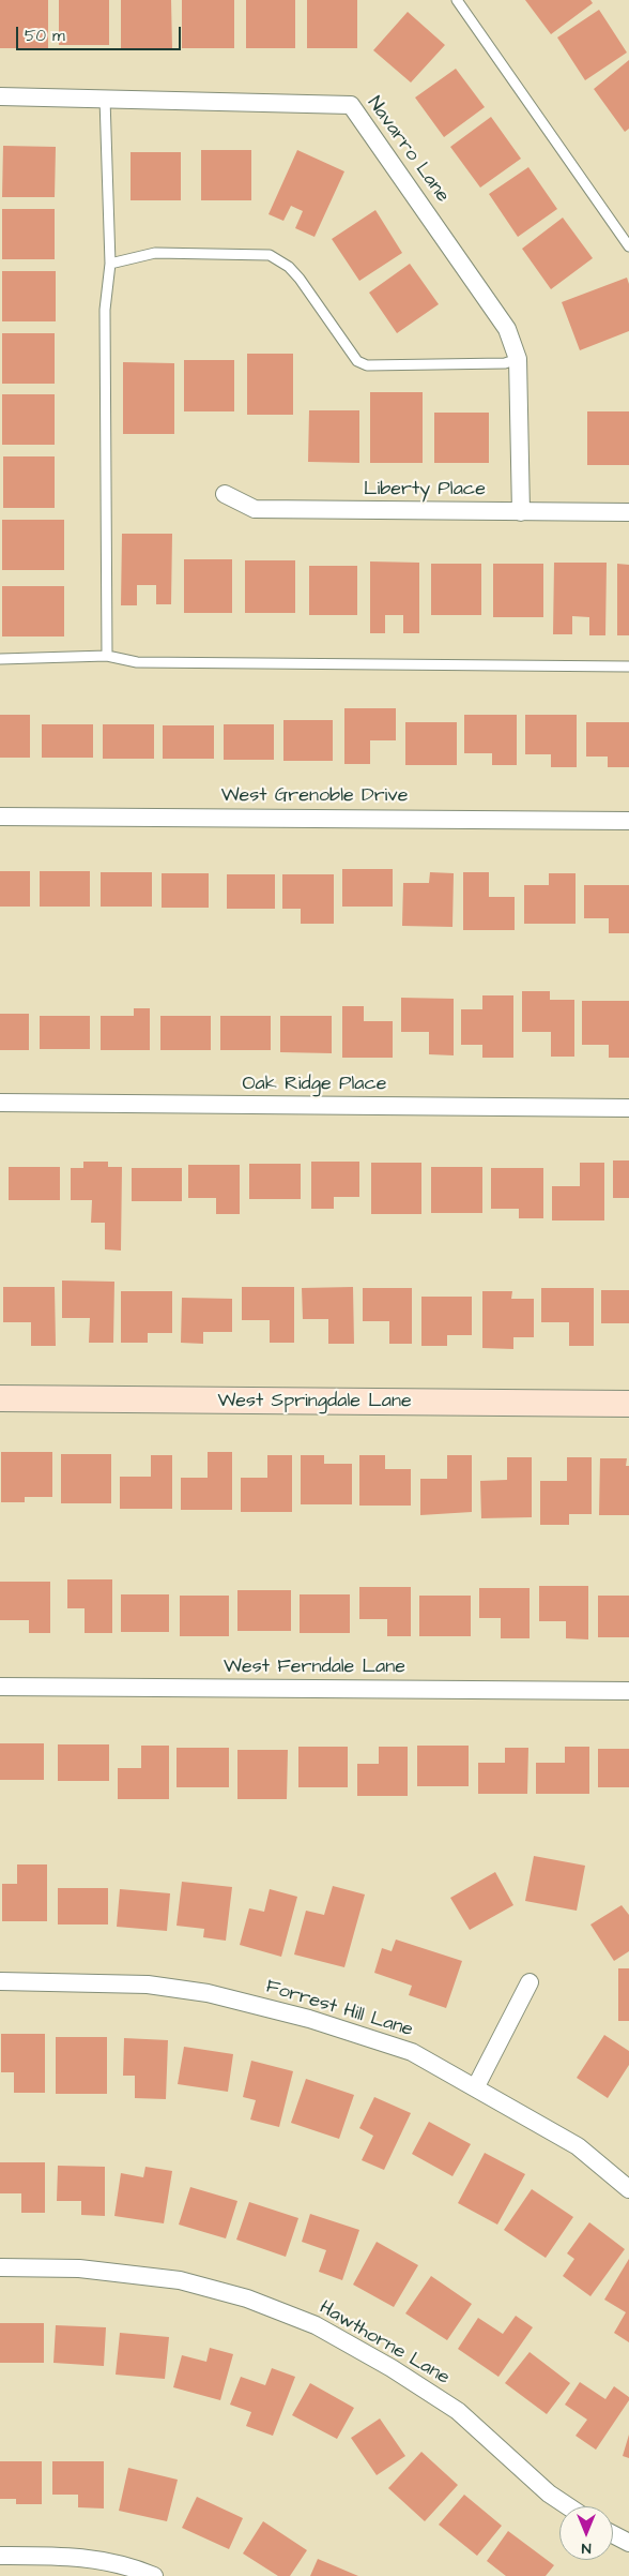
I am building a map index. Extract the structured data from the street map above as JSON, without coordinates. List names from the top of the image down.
{
  "streets": {
    "street": [
      "Navarro Lane",
      "Liberty Place",
      "West Grenoble Drive",
      "Oak Ridge Place",
      "West Springdale Lane",
      "West Ferndale Lane",
      "Forrest Hill Lane",
      "Hawthorne Lane"
    ]
  },
  "crossings": [
    ["Navarro Lane", "Liberty Place"]
  ],
  "scale_bar": "50 m",
  "north": "bottom"
}
